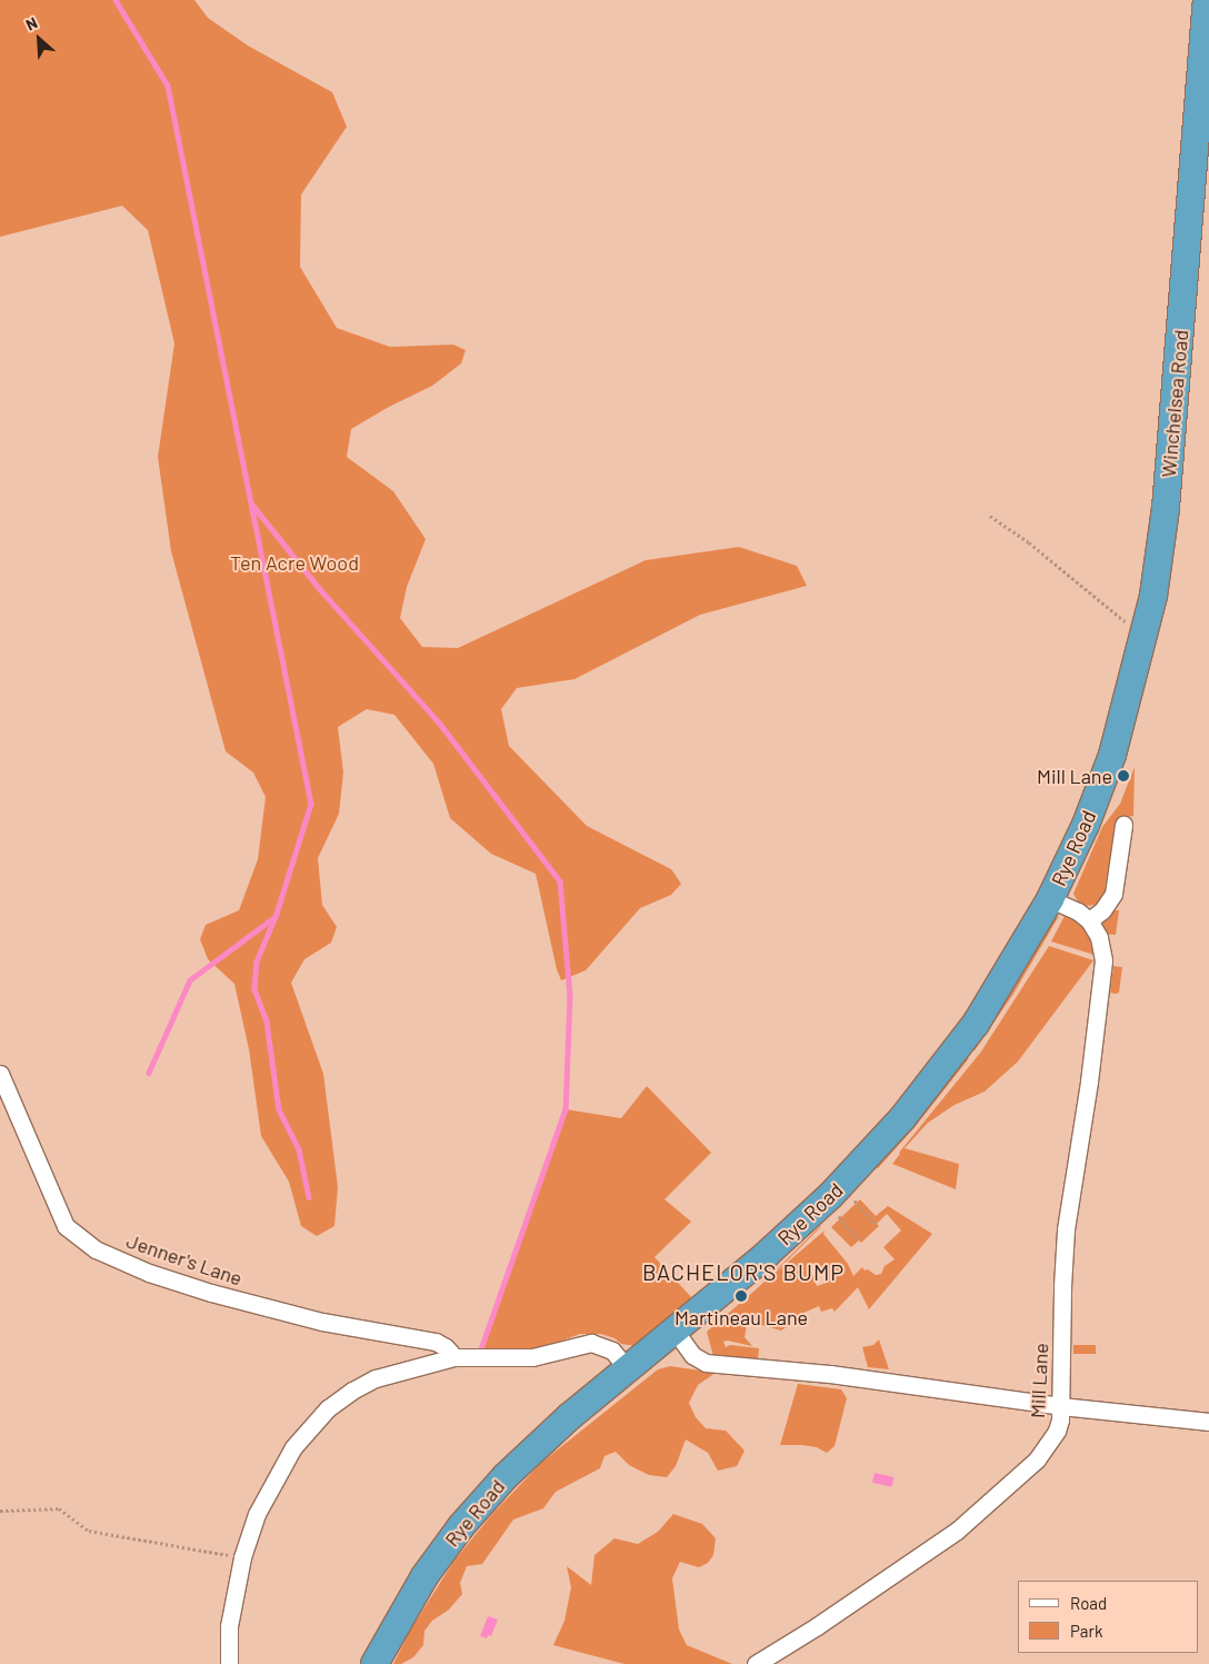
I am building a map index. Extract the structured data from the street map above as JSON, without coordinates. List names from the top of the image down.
{
  "streets": {
    "highway": ["Winchelsea Road", "Rye Road"],
    "street": ["Jenner's Lane", "Mill Lane"]
  },
  "crossings": [
    ["Winchelsea Road", "Rye Road"],
    ["Rye Road", "Mill Lane"]
  ],
  "districts": ["BACHELOR'S BUMP"],
  "parks": ["Ten Acre Wood"],
  "places": ["Mill Lane", "Martineau Lane"],
  "legend": ["Road", "Park"],
  "north": "top left"
}
